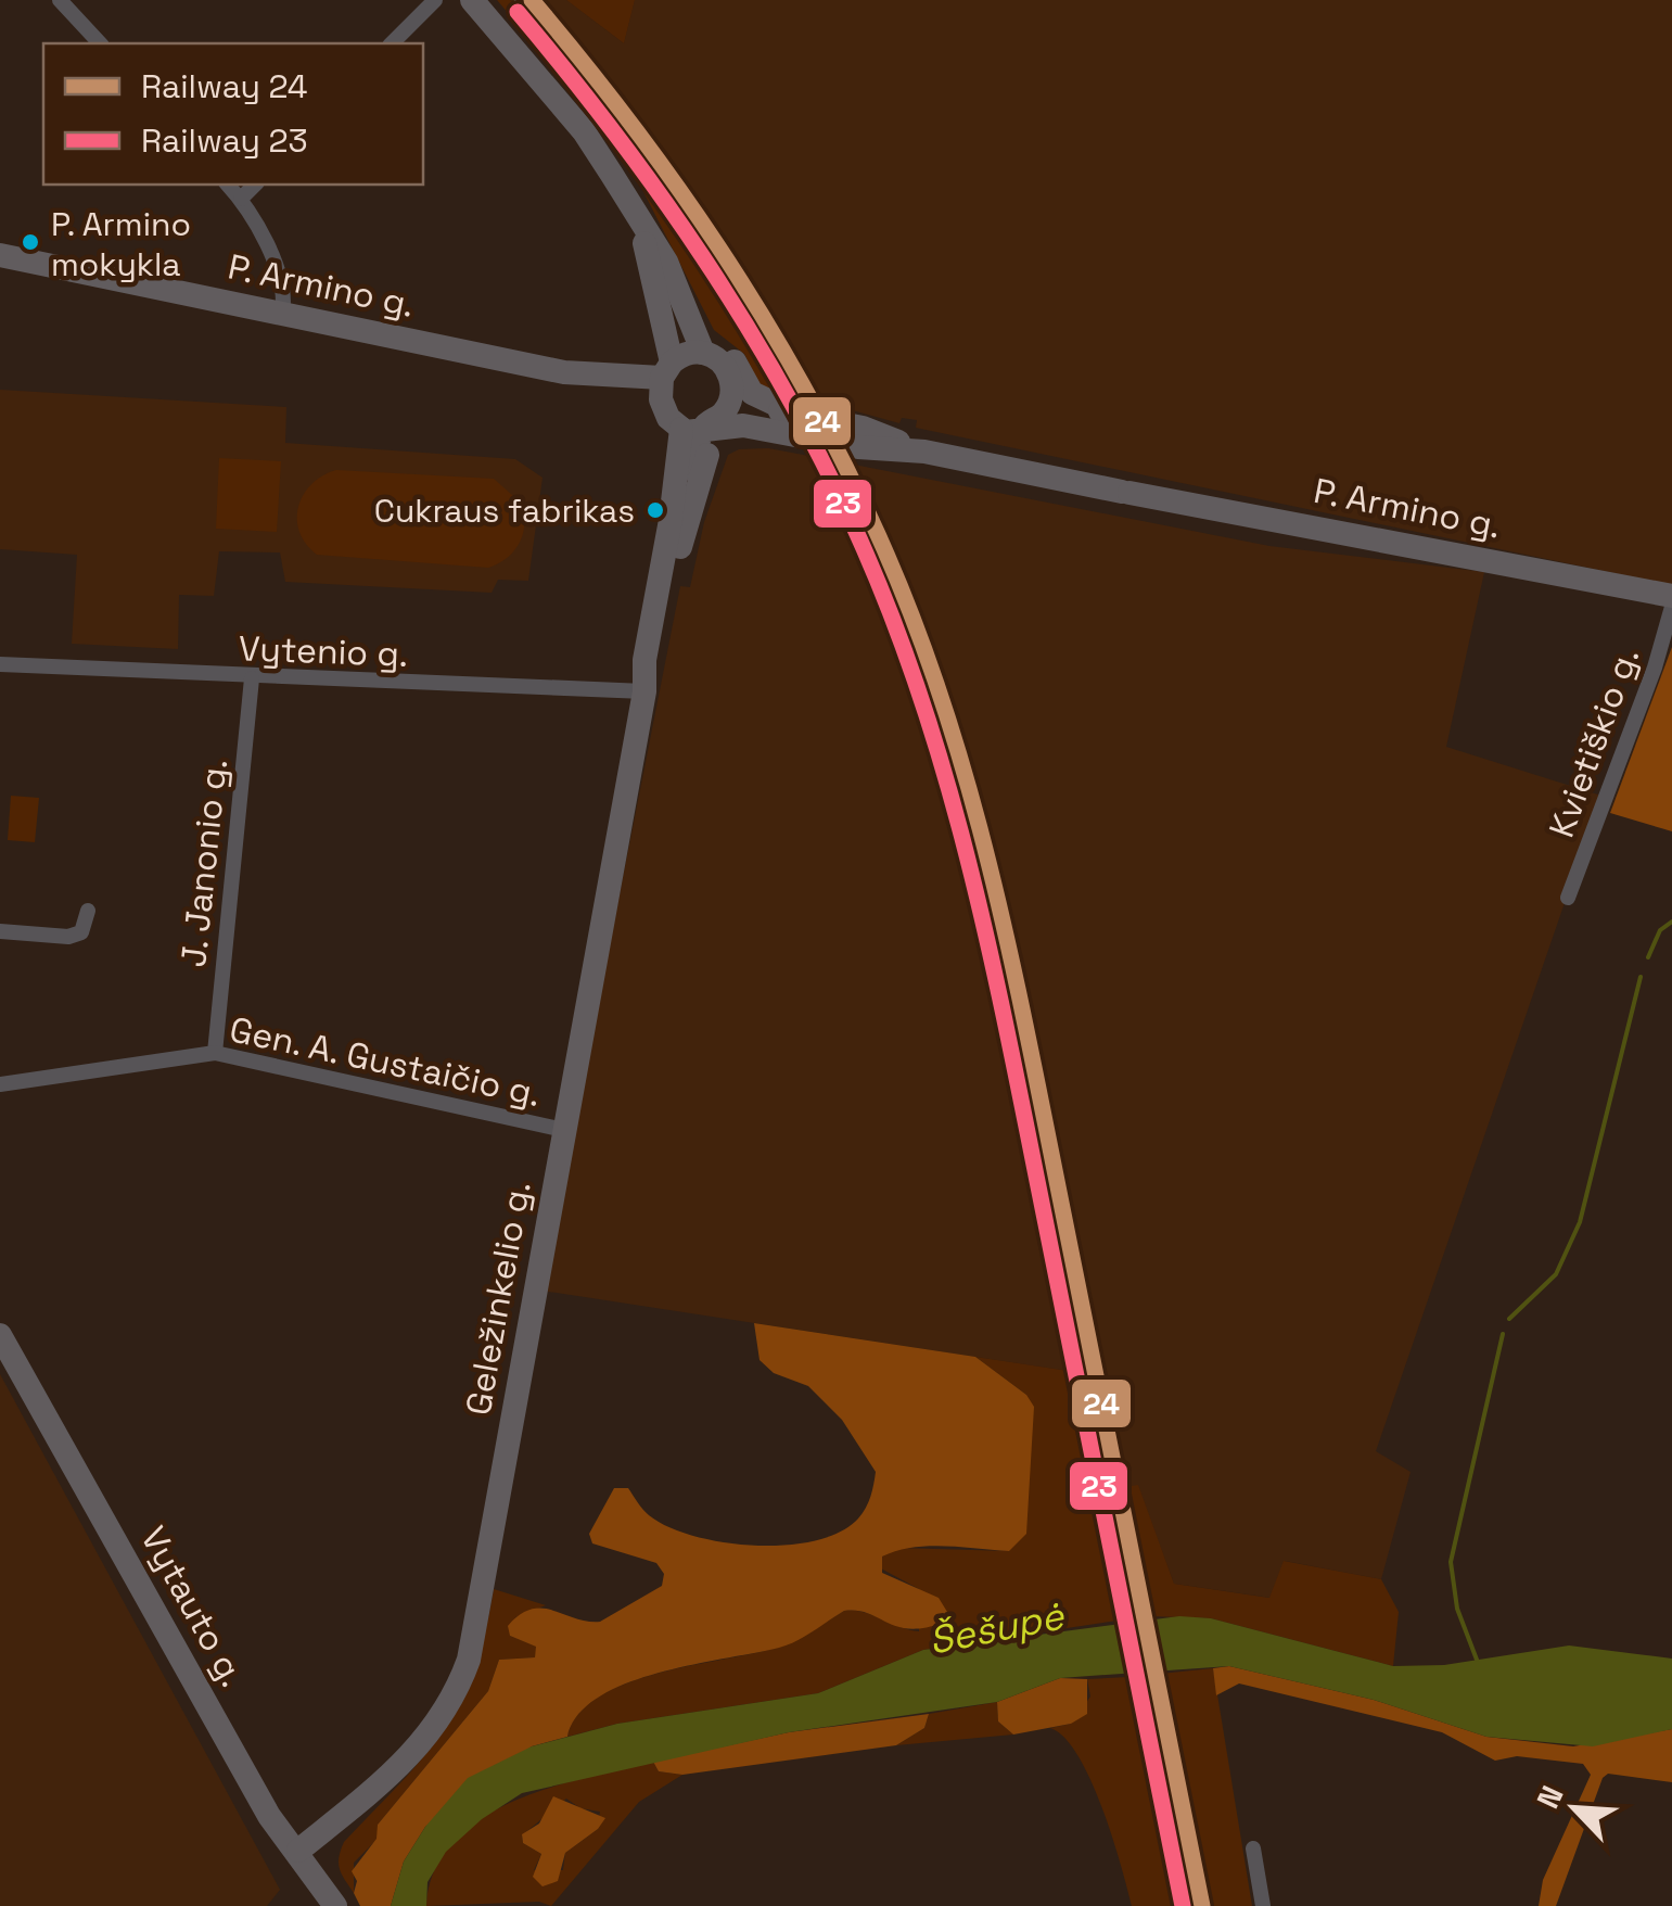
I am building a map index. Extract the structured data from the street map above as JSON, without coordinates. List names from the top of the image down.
{
  "streets": {
    "main road": ["P. Armino g.", "Geležinkelio g.", "Vytauto g."],
    "street": [
      "Vytenio g.",
      "Kvietiškio g.",
      "J. Janonio g.",
      "Gen. A. Gustaičio g."
    ]
  },
  "crossings": [
    ["P. Armino g.", "Geležinkelio g."],
    ["Vytenio g.", "J. Janonio g."],
    ["Vytenio g.", "Geležinkelio g."],
    ["J. Janonio g.", "Gen. A. Gustaičio g."],
    ["Gen. A. Gustaičio g.", "Geležinkelio g."],
    ["Geležinkelio g.", "Vytauto g."]
  ],
  "water": ["Šešupė"],
  "places": ["P. Armino mokykla", "Cukraus fabrikas"],
  "lines": ["rail line 24", "rail line 23"],
  "legend": ["Railway 24", "Railway 23"],
  "north": "top left"
}
